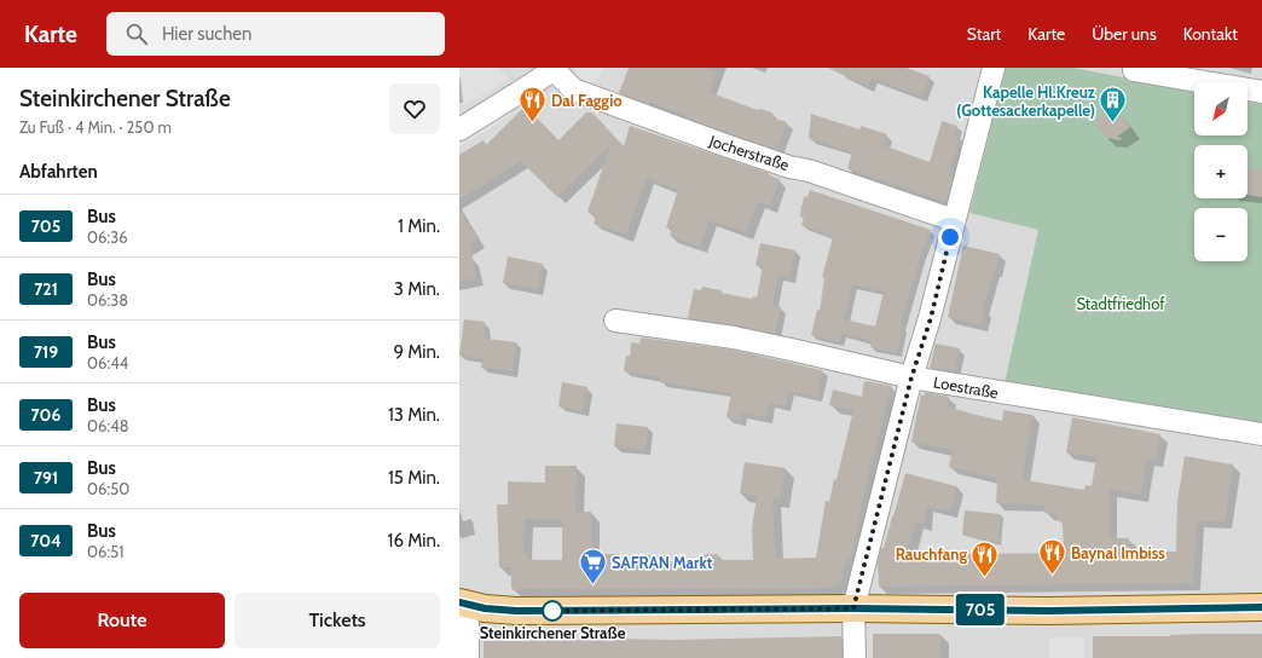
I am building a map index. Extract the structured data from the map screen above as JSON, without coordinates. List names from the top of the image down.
{
  "streets": {
    "street": ["Jocherstraße", "Loestraße"]
  },
  "parks": ["Stadtfriedhof"],
  "places": {
    "restaurant": ["Dal Faggio", "Baynal Imbiss", "Rauchfang"],
    "building": ["Kapelle Hl.Kreuz (Gottesackerkapelle)"],
    "supermarket": ["SAFRAN Markt"],
    "other": ["Steinkirchener Straße"]
  },
  "lines": ["bus line 705"],
  "north": "bottom left",
  "page": {
    "header": "Karte",
    "search": "Hier suchen",
    "nav": [
      "Start",
      "Karte",
      "Über uns",
      "Kontakt"
    ],
    "heading": [
      ["Steinkirchener Straße", "Zu Fuß · 4 Min. · 250 m"],
      "Abfahrten"
    ],
    "on_map": "705",
    "map_buttons": ["+", "−"],
    "list": [
      {
        "mark": "705",
        "name": "Bus",
        "note": "06:36",
        "value": "1 Min."
      },
      {
        "mark": "721",
        "name": "Bus",
        "note": "06:38",
        "value": "3 Min."
      },
      {
        "mark": "719",
        "name": "Bus",
        "note": "06:44",
        "value": "9 Min."
      },
      {
        "mark": "706",
        "name": "Bus",
        "note": "06:48",
        "value": "13 Min."
      },
      {
        "mark": "791",
        "name": "Bus",
        "note": "06:50",
        "value": "15 Min."
      },
      {
        "mark": "704",
        "name": "Bus",
        "note": "06:51",
        "value": "16 Min."
      }
    ],
    "buttons": ["Route", "Tickets"]
  }
}
